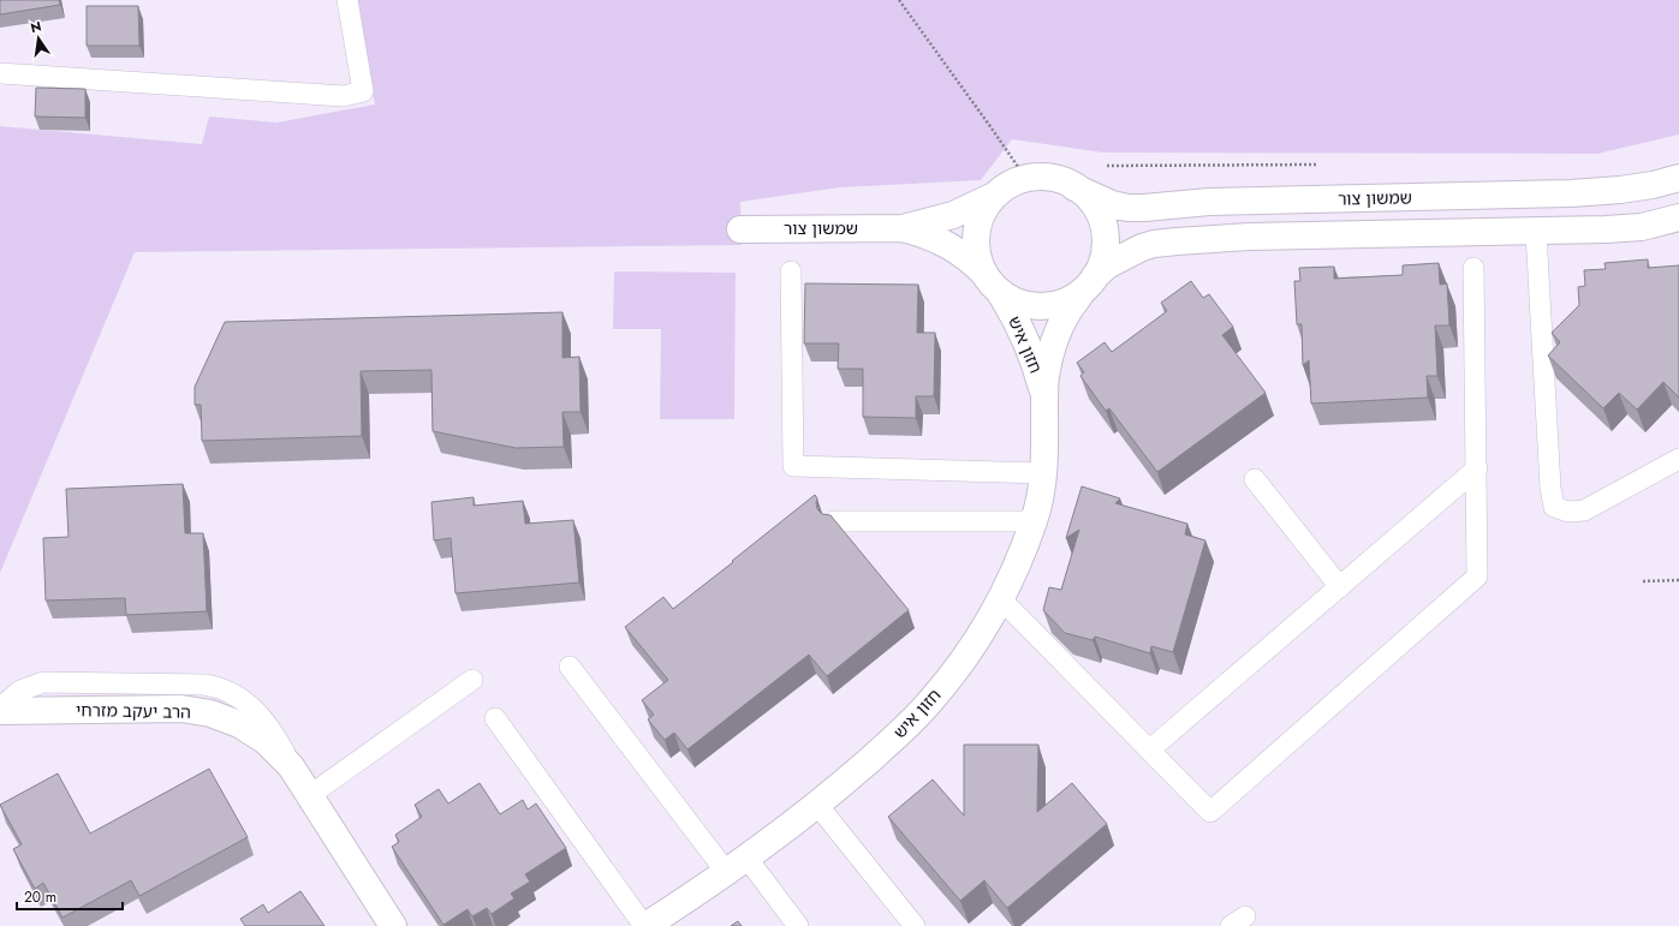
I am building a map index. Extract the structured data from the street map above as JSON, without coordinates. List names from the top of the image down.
{
  "streets": {
    "street": ["שמשון צור", "חזון איש", "הרב יעקב מזרחי"]
  },
  "crossings": [
    ["שמשון צור", "חזון איש"]
  ],
  "scale_bar": "20 m",
  "north": "top"
}
